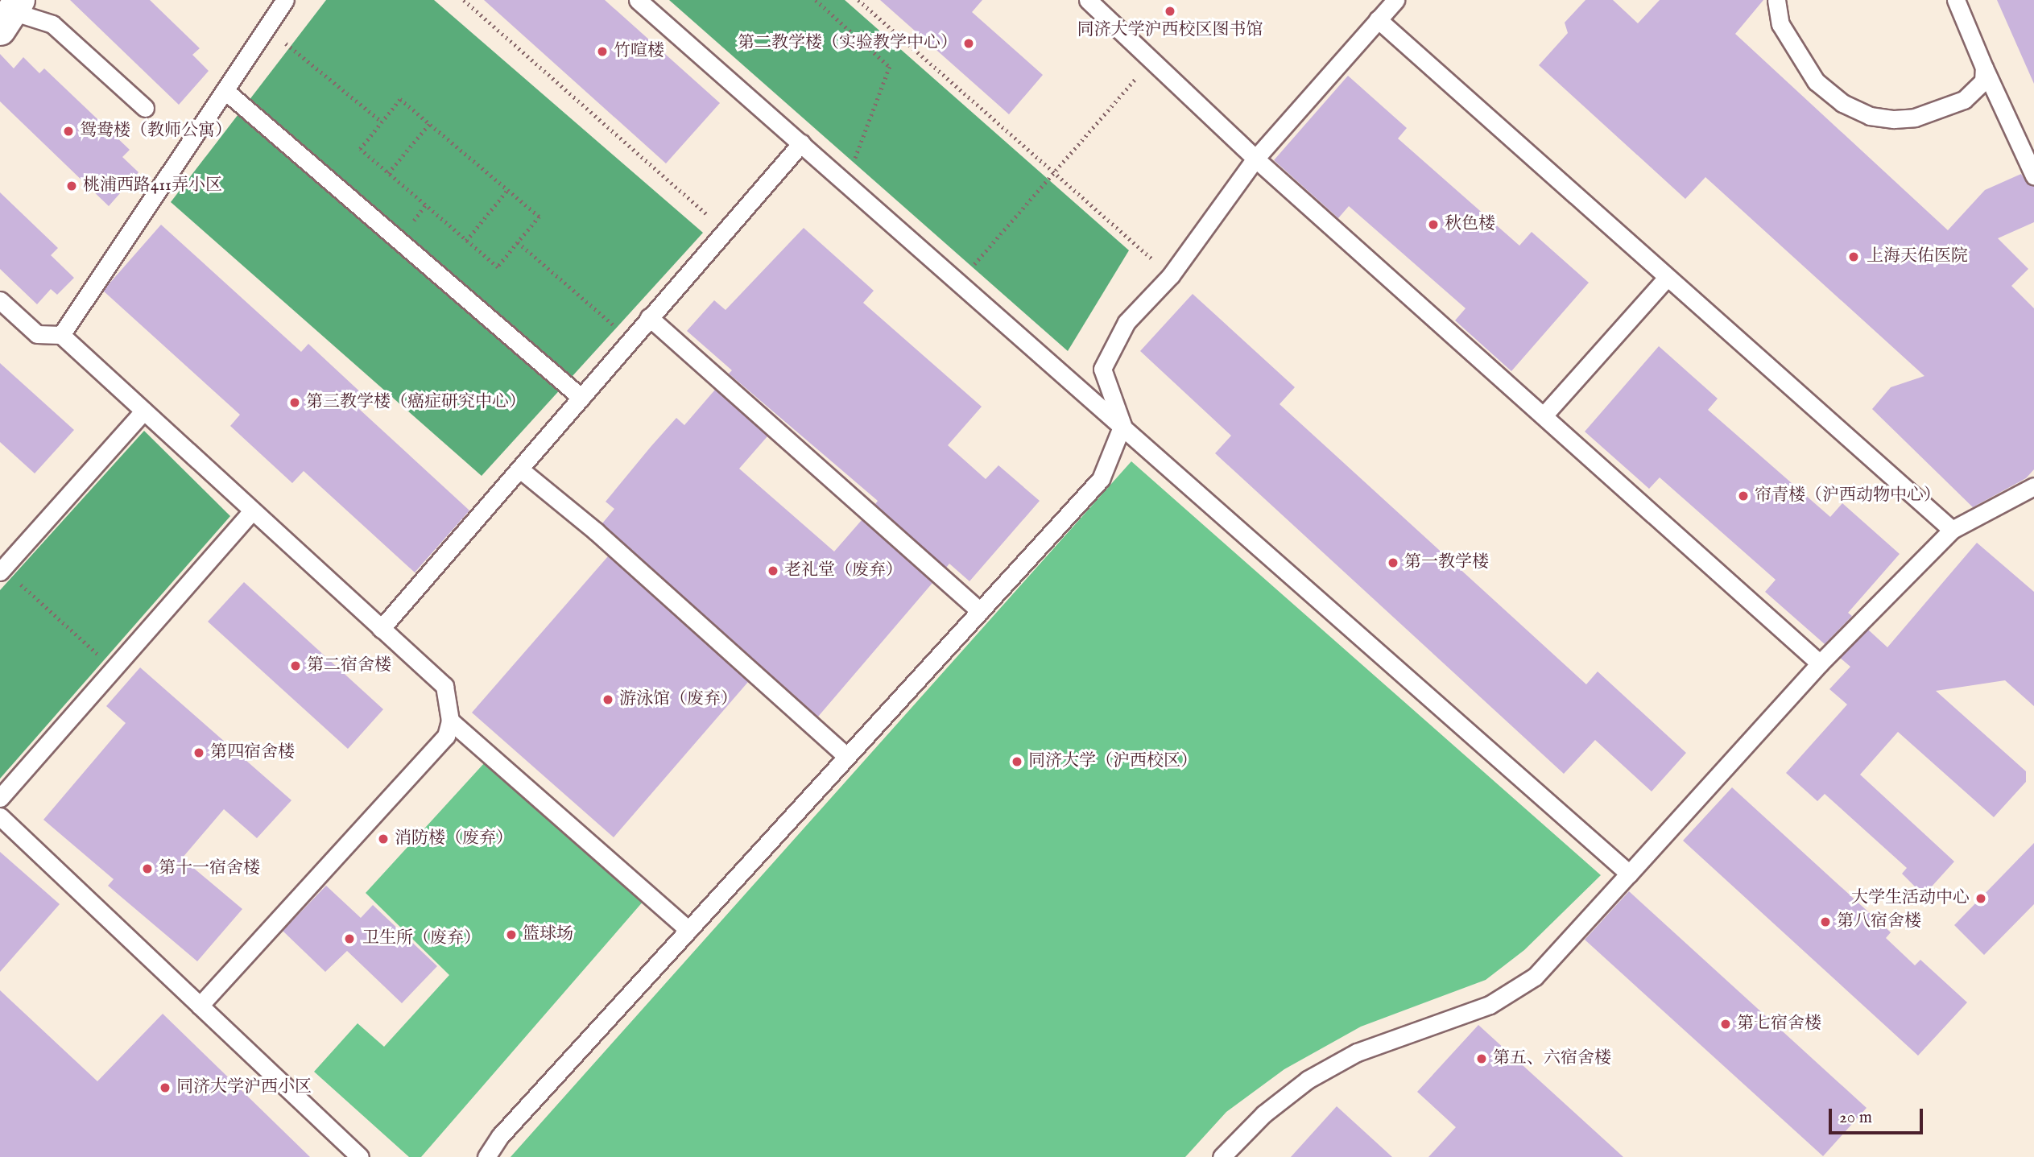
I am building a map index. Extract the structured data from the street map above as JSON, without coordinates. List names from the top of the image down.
{
  "places": [
    "同济大学沪西校区图书馆",
    "第二教学楼（实验教学中心）",
    "竹喧楼",
    "鸳鸯楼（教师公寓）",
    "桃浦西路411弄小区",
    "秋色楼",
    "上海天佑医院",
    "第三教学楼（癌症研究中心）",
    "帘青楼（沪西动物中心）",
    "第一教学楼",
    "老礼堂（废弃）",
    "第二宿舍楼",
    "游泳馆（废弃）",
    "第四宿舍楼",
    "同济大学（沪西校区）",
    "消防楼（废弃）",
    "第十一宿舍楼",
    "大学生活动中心",
    "第八宿舍楼",
    "篮球场",
    "卫生所（废弃）",
    "第七宿舍楼",
    "第五、六宿舍楼",
    "同济大学沪西小区"
  ],
  "scale_bar": "20 m"
}
